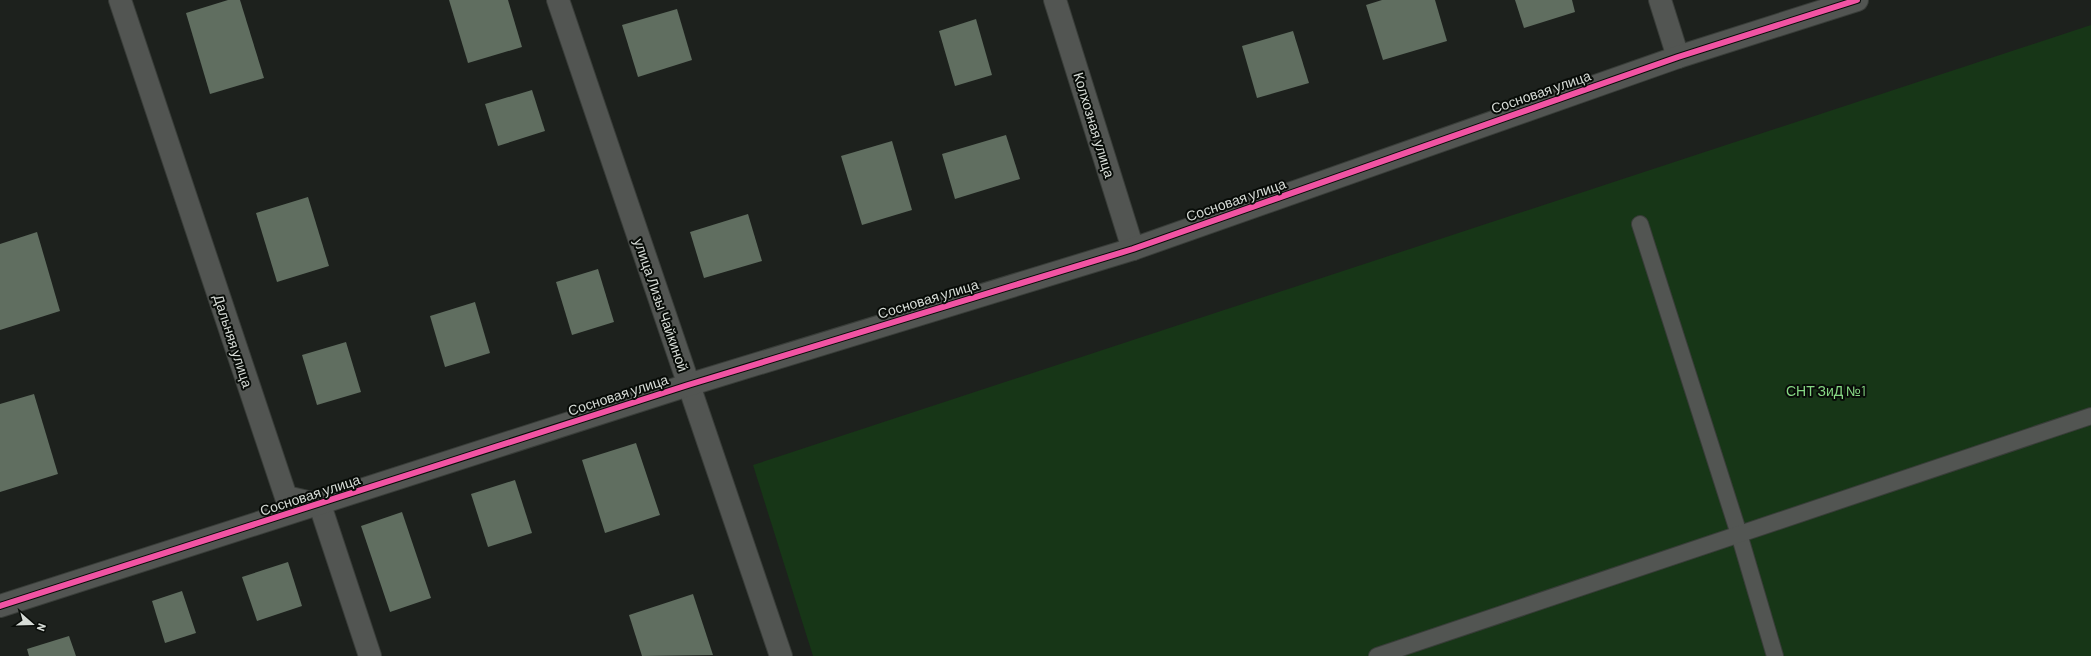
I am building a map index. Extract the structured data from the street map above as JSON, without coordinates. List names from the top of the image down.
{
  "streets": {
    "street": [
      "Сосновая улица",
      "Колхозная улица",
      "улица Лизы Чайкиной",
      "Дальняя улица"
    ]
  },
  "crossings": [
    ["Сосновая улица", "Колхозная улица"],
    ["Сосновая улица", "улица Лизы Чайкиной"],
    ["Сосновая улица", "Дальняя улица"]
  ],
  "parks": ["СНТ ЗиД №1"],
  "north": "right"
}
